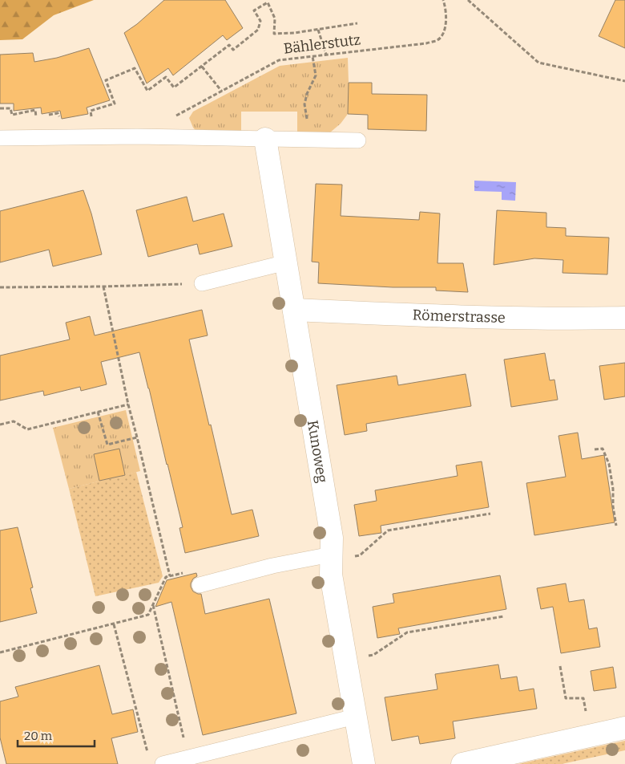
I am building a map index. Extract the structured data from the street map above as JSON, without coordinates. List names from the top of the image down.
{
  "streets": {
    "street": ["Römerstrasse", "Kunoweg"],
    "path": ["Bählerstutz"]
  },
  "crossings": [
    ["Römerstrasse", "Kunoweg"]
  ],
  "scale_bar": "20 m"
}
